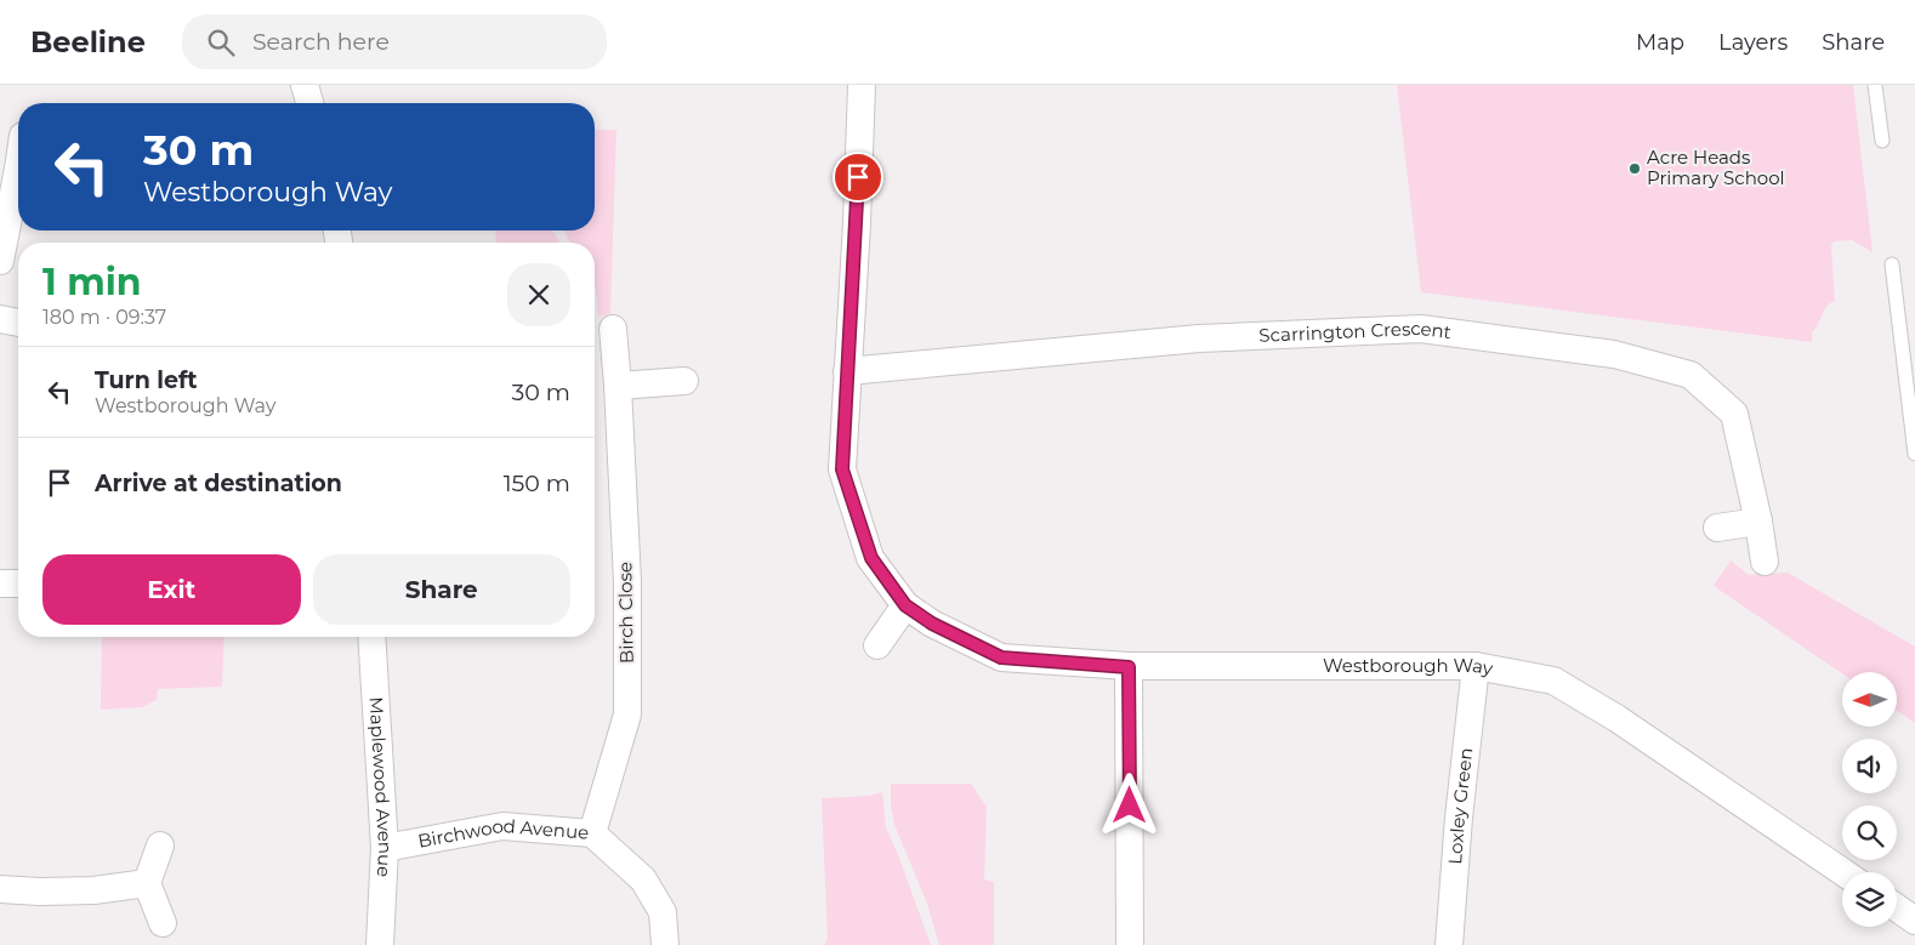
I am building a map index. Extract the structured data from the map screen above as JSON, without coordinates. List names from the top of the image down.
{
  "streets": {
    "street": [
      "Scarrington Crescent",
      "Birch Close",
      "Westborough Way",
      "Maplewood Avenue",
      "Loxley Green",
      "Birchwood Avenue"
    ]
  },
  "crossings": [
    ["Scarrington Crescent", "Westborough Way"],
    ["Birch Close", "Birchwood Avenue"],
    ["Westborough Way", "Loxley Green"],
    ["Maplewood Avenue", "Birchwood Avenue"]
  ],
  "places": ["Acre Heads Primary School"],
  "north": "left",
  "page": {
    "header": "Beeline",
    "search": "Search here",
    "nav": ["Map", "Layers", "Share"],
    "turn": ["30 m", "Westborough Way"],
    "heading": ["1 min", "180 m · 09:37"],
    "list": [
      {
        "name": "Turn left",
        "note": "Westborough Way",
        "value": "30 m"
      },
      {
        "name": "Arrive at destination",
        "value": "150 m"
      }
    ],
    "buttons": ["Exit", "Share"]
  }
}
